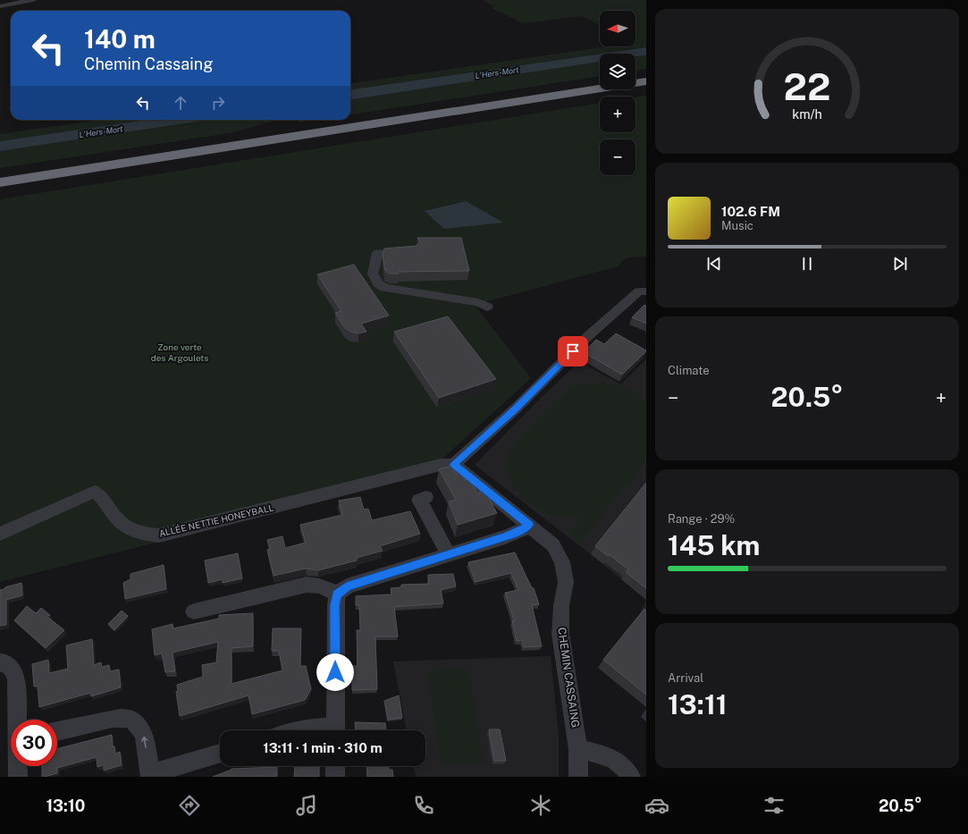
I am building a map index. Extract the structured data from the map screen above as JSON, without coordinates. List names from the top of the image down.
{
  "streets": {
    "street": ["ALLÉE NETTIE HONEYBALL", "CHEMIN CASSAING"]
  },
  "crossings": [
    ["ALLÉE NETTIE HONEYBALL", "CHEMIN CASSAING"]
  ],
  "water": ["L'Hers-Mort"],
  "parks": ["Zone verte des Argoulets"],
  "north": "left",
  "page": {
    "map_buttons": ["+", "−"],
    "turn": ["140 m", "Chemin Cassaing"],
    "song": ["102.6 FM", "Music"],
    "tile": [
      "Climate",
      ["Range · 29%", "145 km"],
      ["Arrival", "13:11"]
    ],
    "heat": ["−", "20.5°", "+"],
    "limit": "30",
    "trip": "13:11 · 1 min · 310 m",
    "tabs": ["13:10", "20.5°"],
    "gauge": ["22", "km/h"]
  }
}
